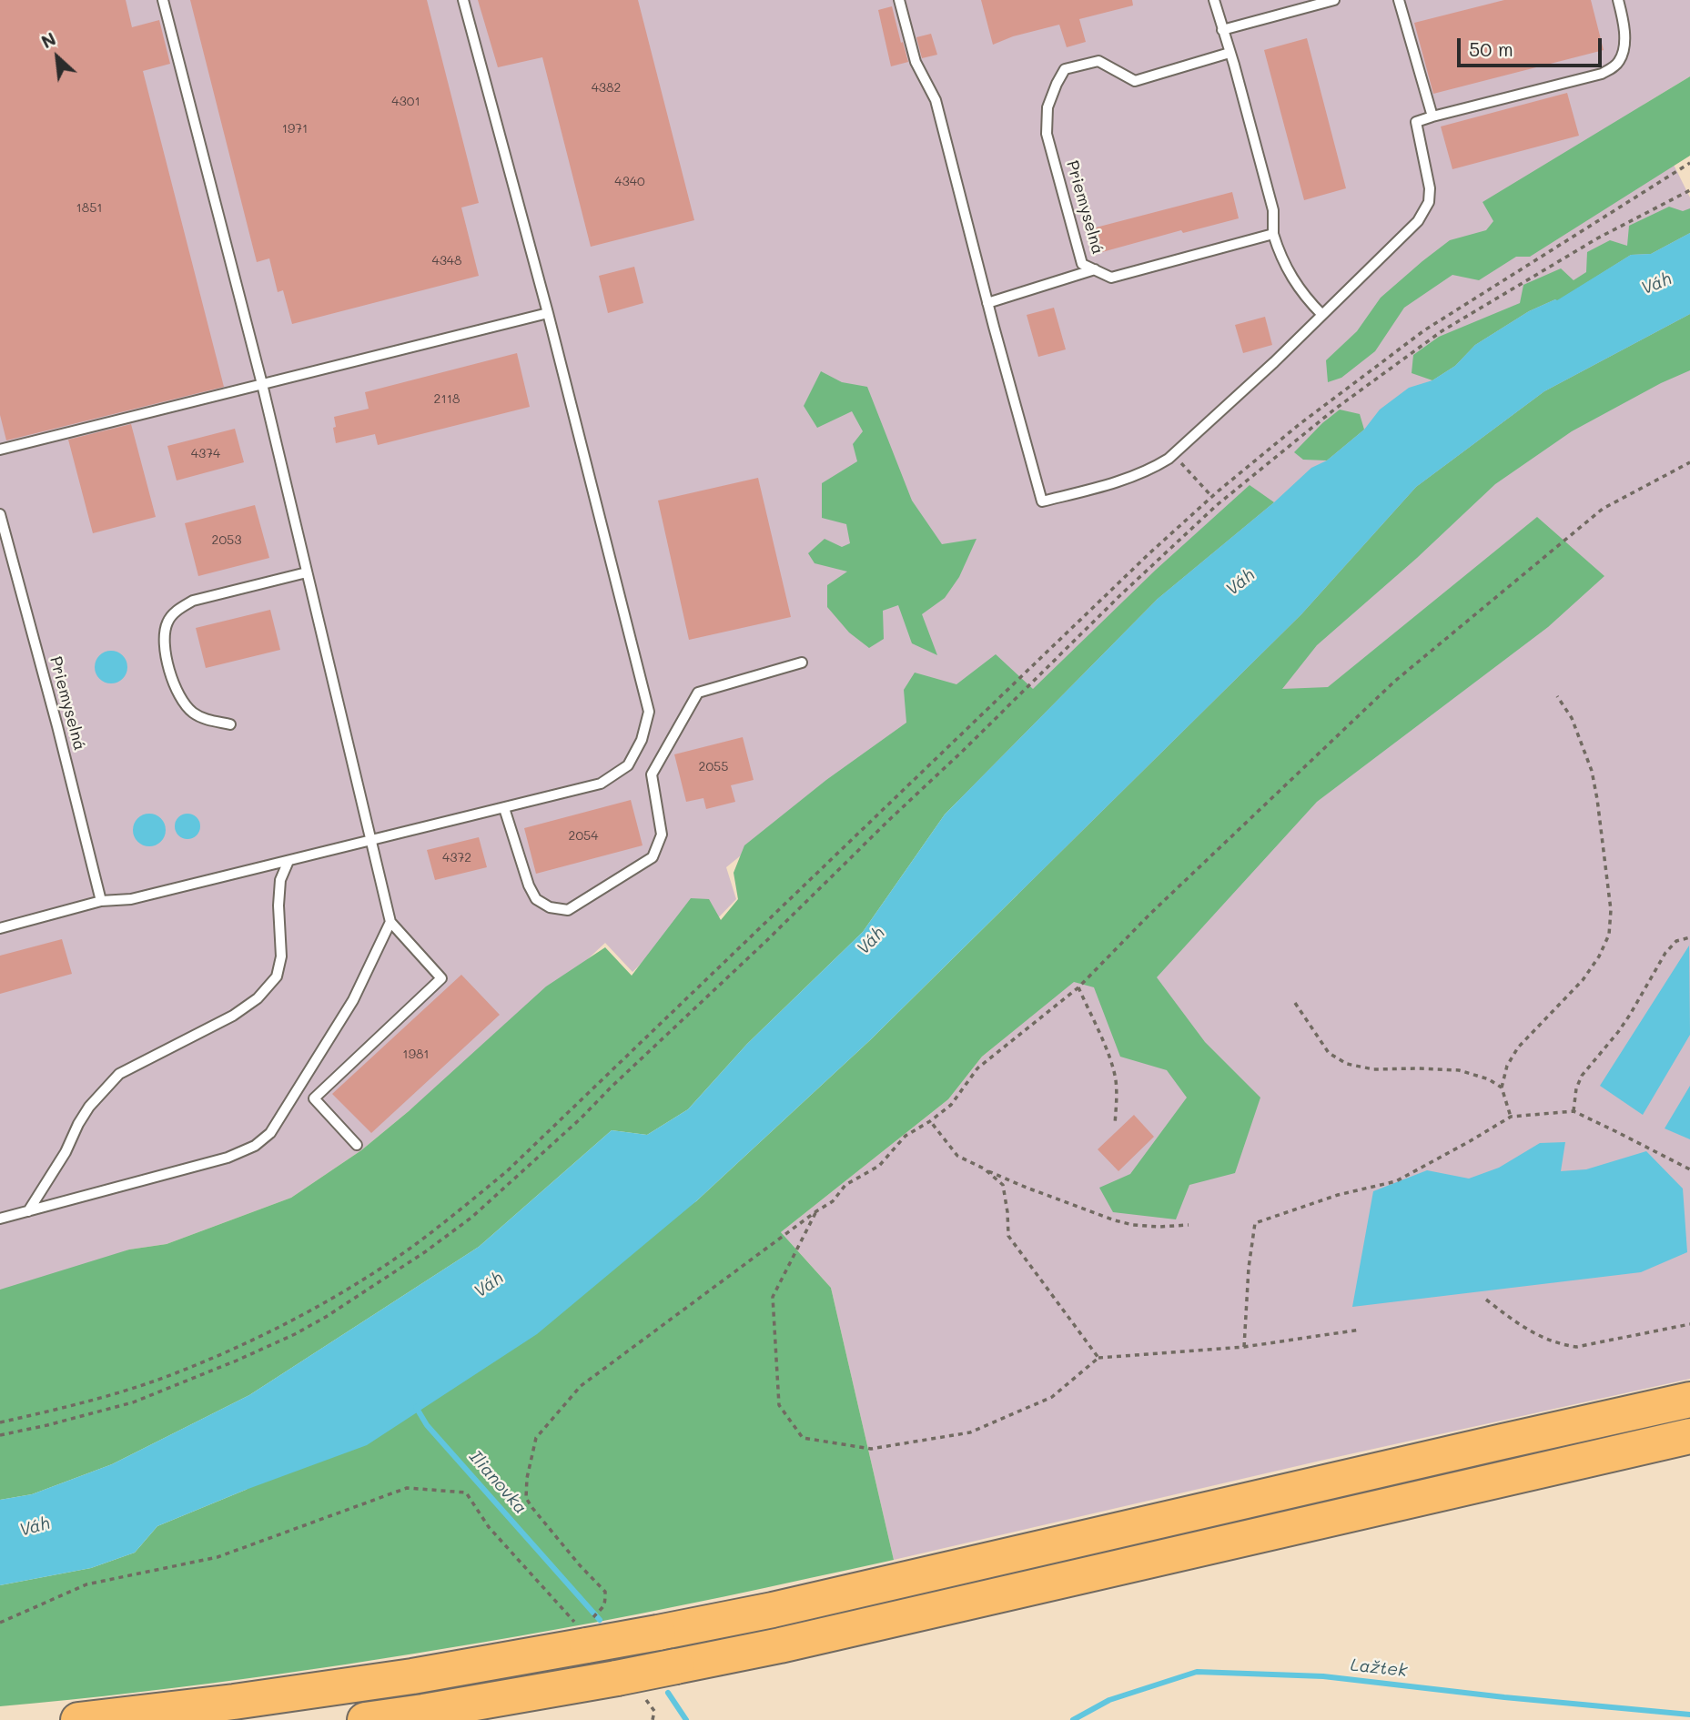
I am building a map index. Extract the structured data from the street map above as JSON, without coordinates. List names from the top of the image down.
{
  "streets": {
    "lane": ["Priemyselná"]
  },
  "water": ["Váh", "Ilianovka", "Lažtek"],
  "house_numbers": [
    "4382",
    "4301",
    "1971",
    "4340",
    "1851",
    "4348",
    "2118",
    "4374",
    "2053",
    "2055",
    "2054",
    "4372",
    "1981"
  ],
  "scale_bar": "50 m",
  "north": "top left"
}
